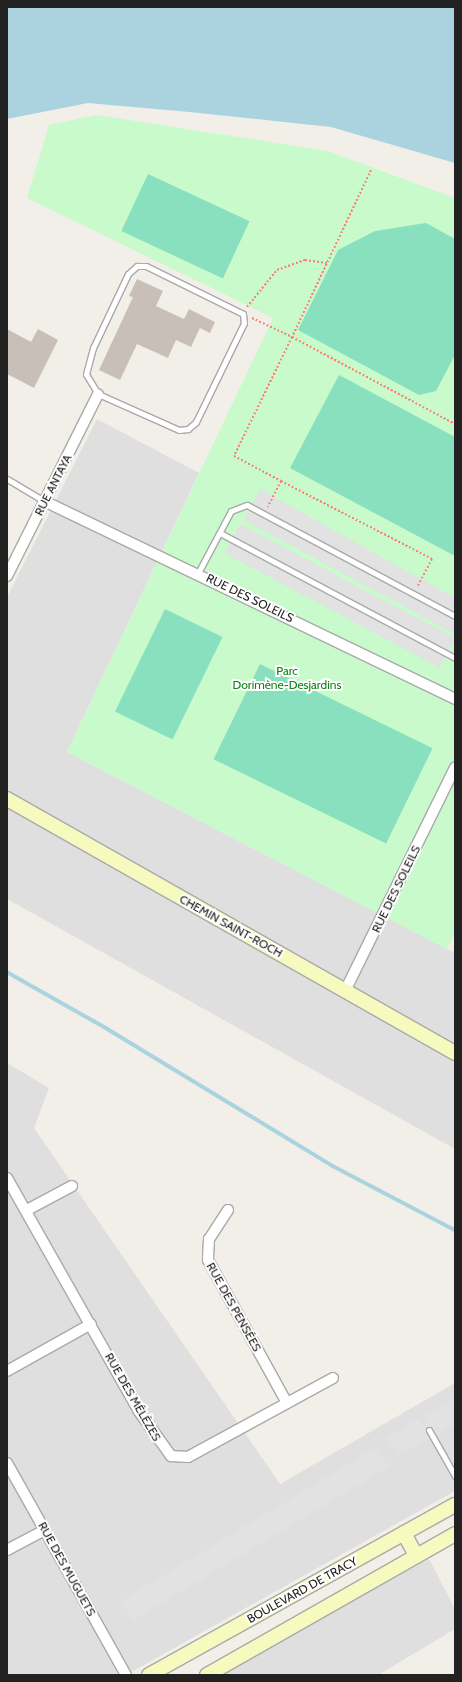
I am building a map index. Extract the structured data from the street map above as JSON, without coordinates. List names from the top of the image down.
{
  "streets": {
    "street": [
      "RUE ANTAYA",
      "RUE DES SOLEILS",
      "CHEMIN SAINT-ROCH",
      "RUE DES PENSÉES",
      "RUE DES MÉLÈZES",
      "RUE DES MUGUETS",
      "BOULEVARD DE TRACY"
    ]
  },
  "crossings": [
    ["RUE ANTAYA", "RUE DES SOLEILS"],
    ["RUE DES SOLEILS", "CHEMIN SAINT-ROCH"],
    ["RUE DES PENSÉES", "RUE DES MÉLÈZES"]
  ],
  "parks": ["Parc Dorimène-Desjardins"]
}
